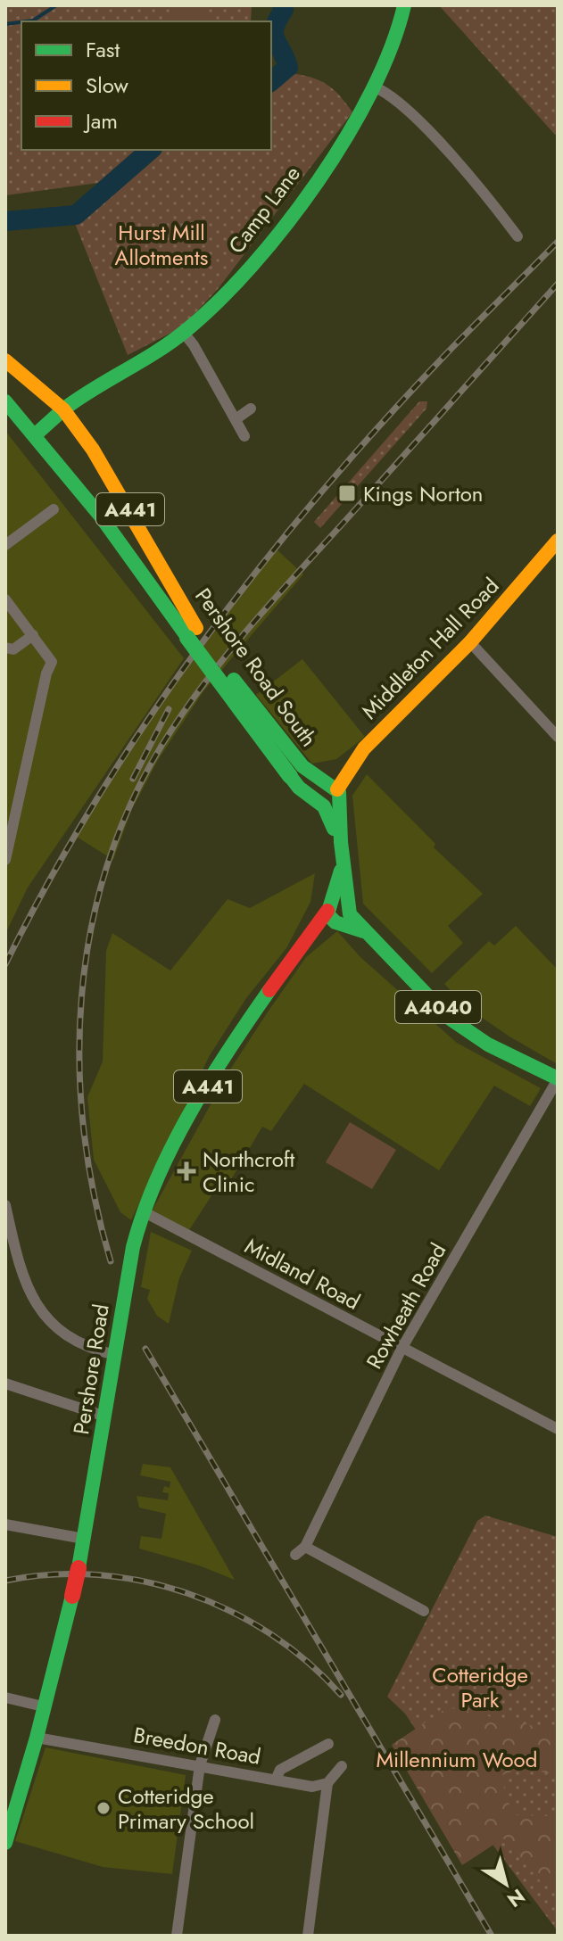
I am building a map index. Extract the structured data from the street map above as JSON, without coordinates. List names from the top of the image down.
{
  "streets": {
    "main road": [
      "Camp Lane",
      "A441",
      "Middleton Hall Road",
      "Pershore Road South",
      "A4040",
      "Pershore Road"
    ],
    "street": ["Midland Road", "Rowheath Road", "Breedon Road"]
  },
  "crossings": [
    ["Camp Lane", "Pershore Road South"],
    ["Middleton Hall Road", "Pershore Road South"],
    ["A4040", "Rowheath Road"],
    ["A4040", "Pershore Road"],
    ["Midland Road", "Rowheath Road"],
    ["Midland Road", "Pershore Road"],
    ["Pershore Road", "Breedon Road"]
  ],
  "parks": ["Hurst Mill Allotments", "Cotteridge Park", "Millennium Wood"],
  "places": {
    "transit": ["Kings Norton"],
    "health": ["Northcroft Clinic"],
    "other": ["Cotteridge Primary School"]
  },
  "legend": ["Fast", "Slow", "Jam"],
  "north": "bottom right"
}
